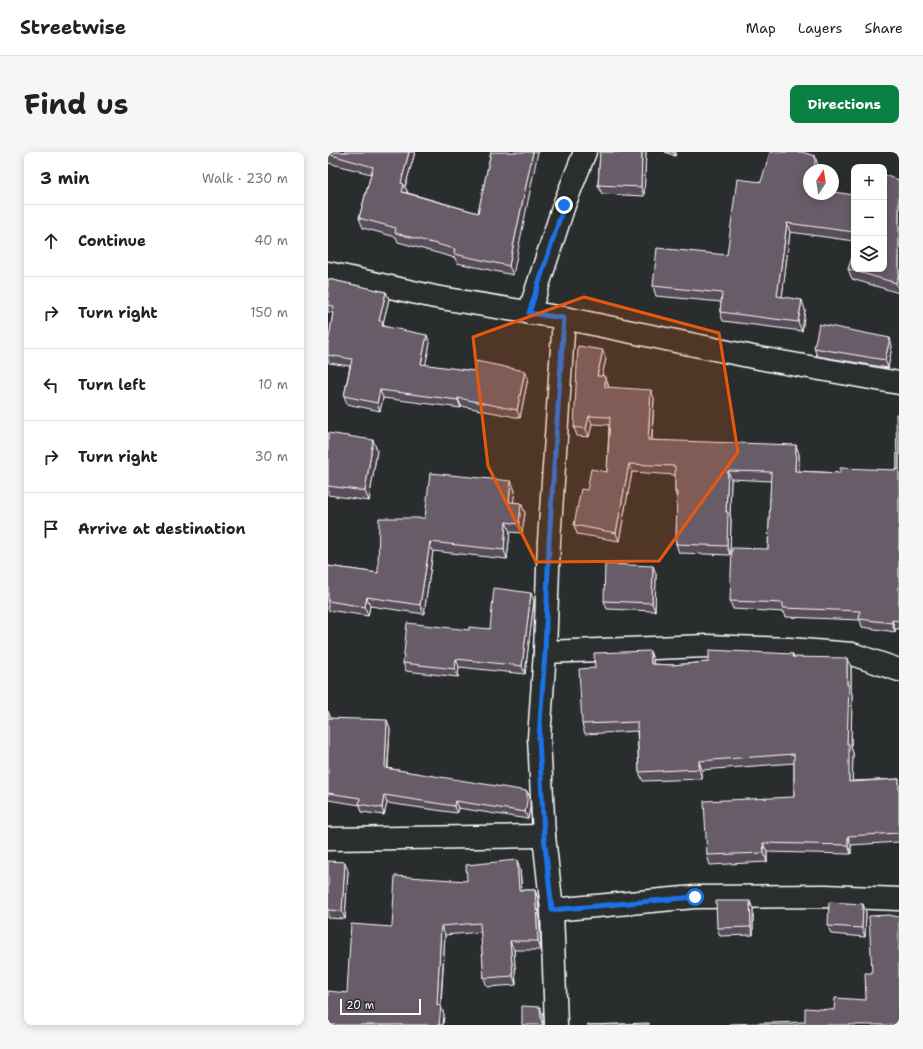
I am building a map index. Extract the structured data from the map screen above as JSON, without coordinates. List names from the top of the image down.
{
  "scale_bar": "20 m",
  "north": "top",
  "page": {
    "header": "Streetwise",
    "nav": ["Map", "Layers", "Share"],
    "title": "Find us",
    "buttons": "Directions",
    "heading": ["3 min", "Walk · 230 m"],
    "map_buttons": ["+", "−"],
    "list": [
      ["Continue", "40 m"],
      ["Turn right", "150 m"],
      ["Turn left", "10 m"],
      ["Turn right", "30 m"],
      "Arrive at destination"
    ],
    "scale": "20 m"
  }
}
